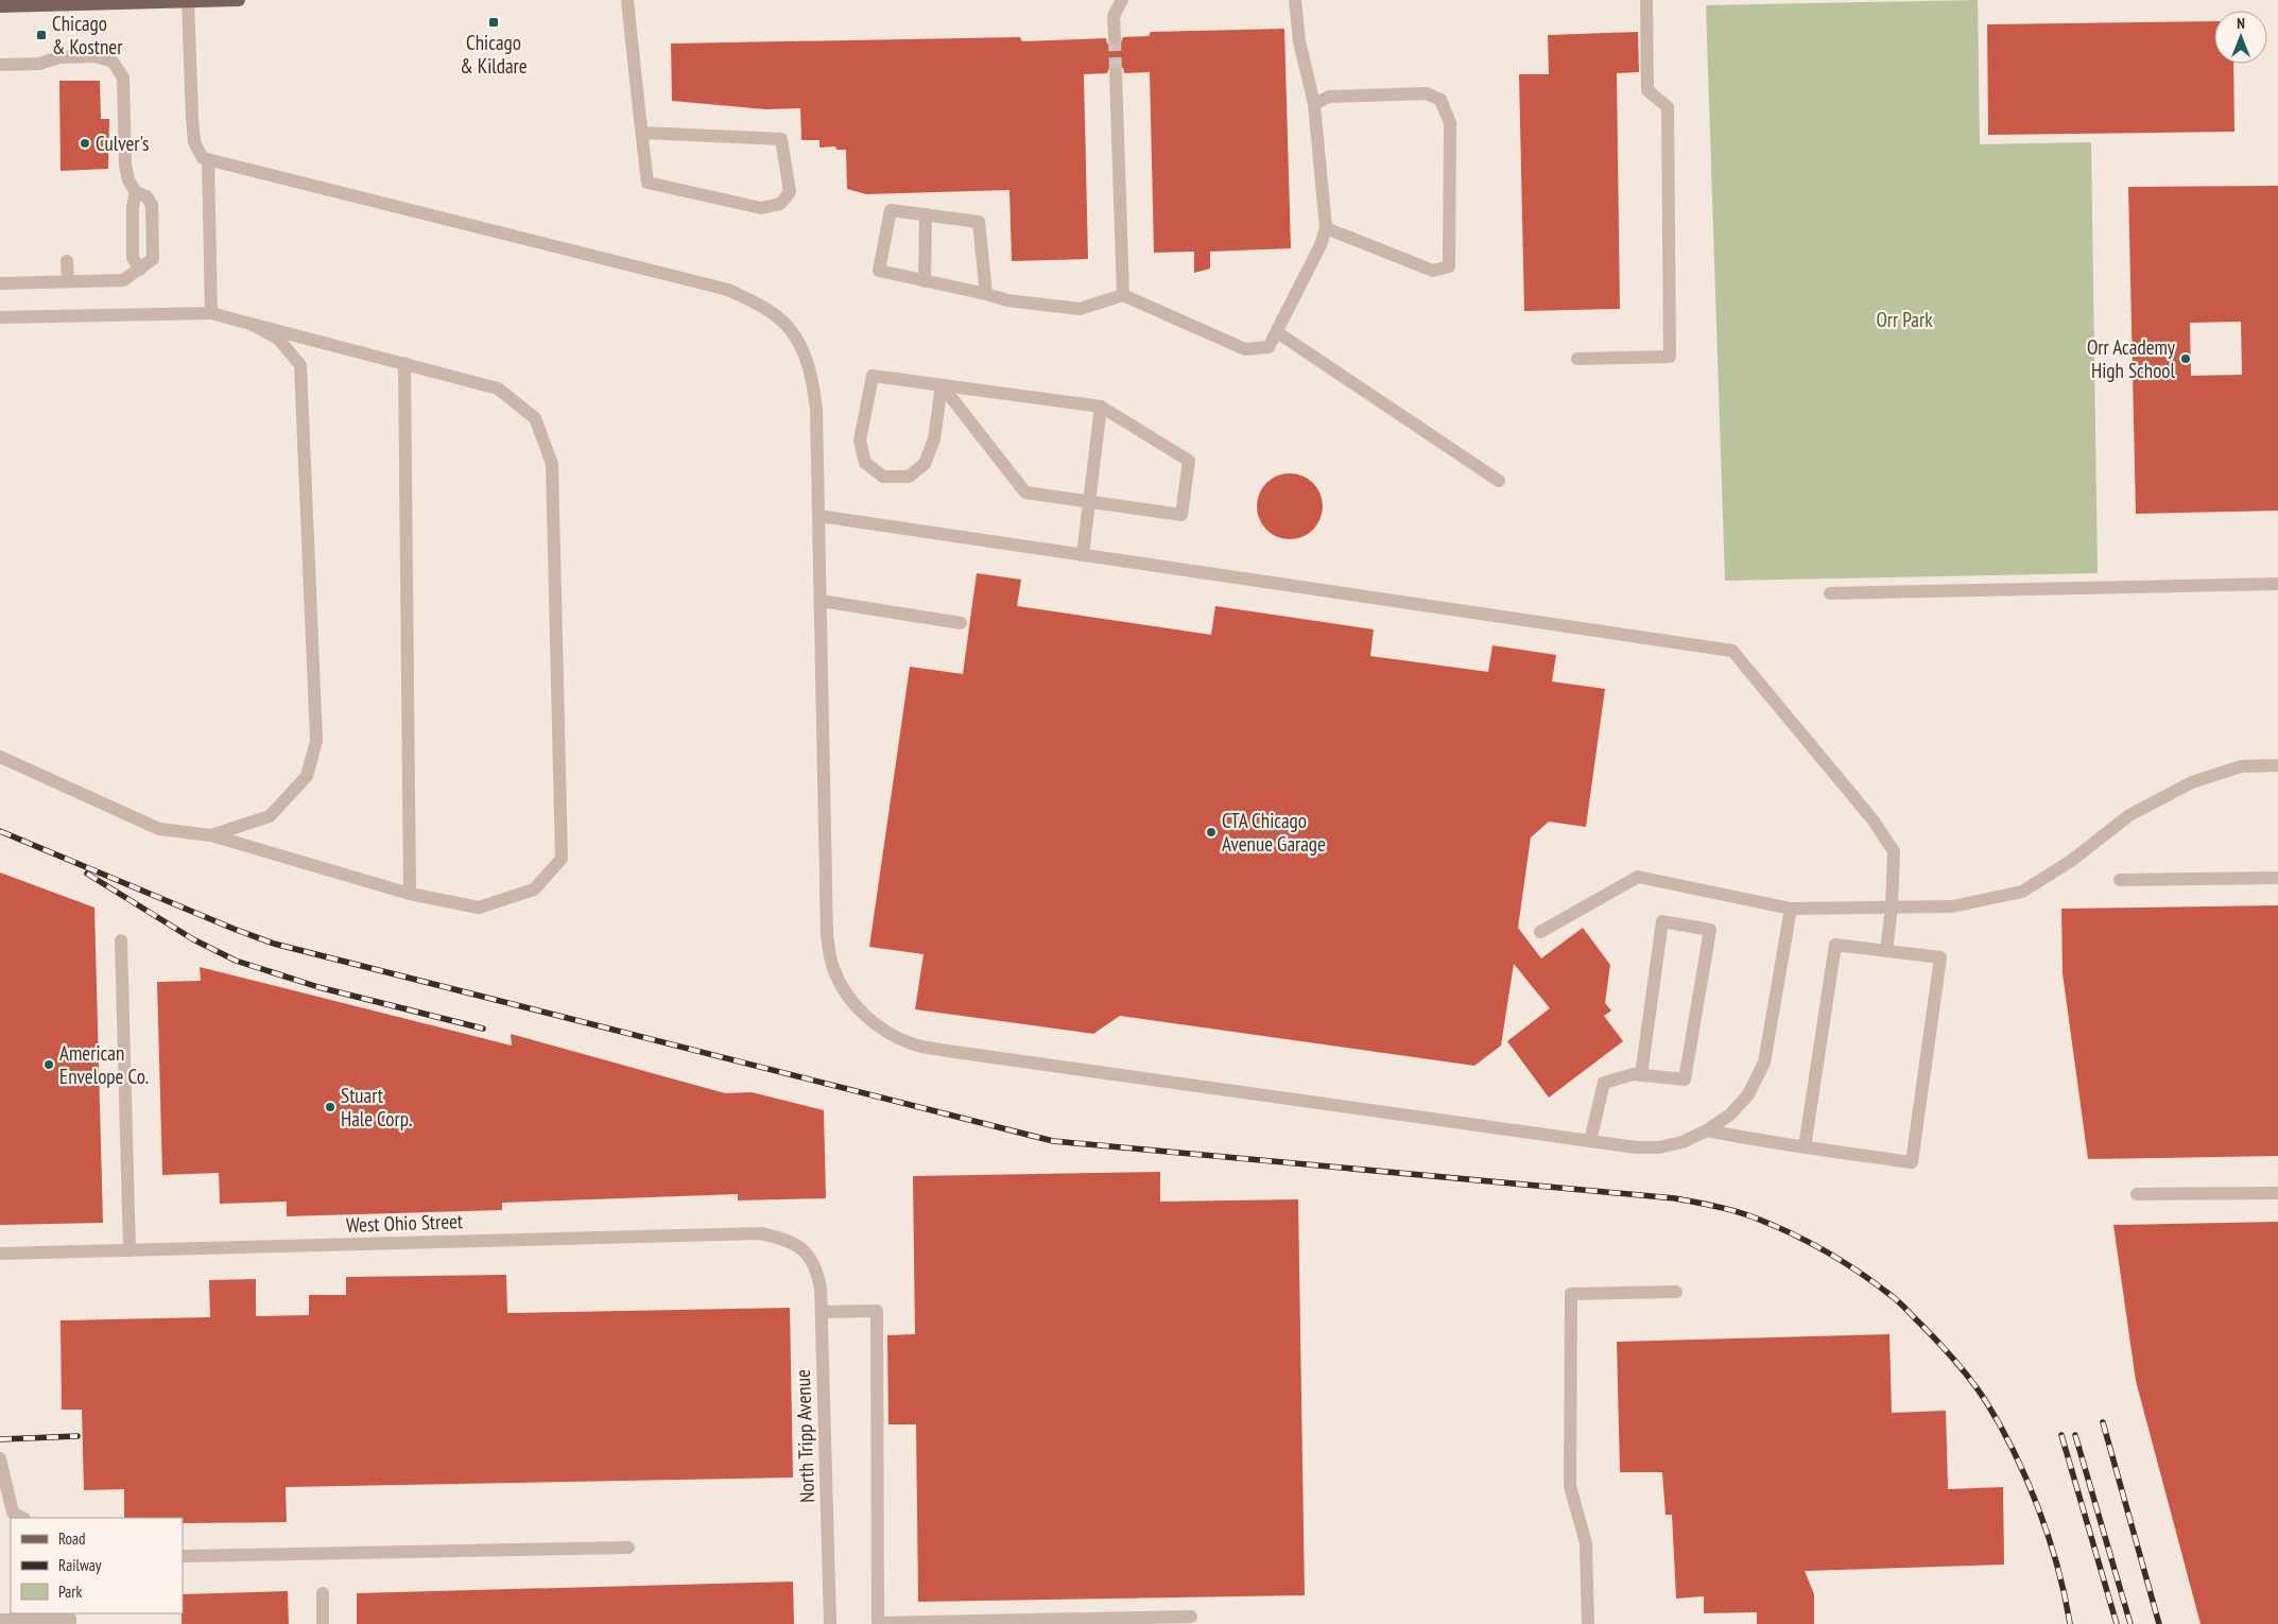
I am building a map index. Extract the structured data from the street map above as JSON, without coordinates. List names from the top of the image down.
{
  "streets": {
    "street": ["West Ohio Street", "North Tripp Avenue"]
  },
  "crossings": [
    ["West Ohio Street", "North Tripp Avenue"]
  ],
  "parks": ["Orr Park"],
  "places": {
    "transit": ["Chicago & Kildare", "Chicago & Kostner"],
    "other": [
      "Culver's",
      "Orr Academy High School",
      "CTA Chicago Avenue Garage",
      "American Envelope Co.",
      "Stuart Hale Corp."
    ]
  },
  "legend": ["Road", "Railway", "Park"],
  "north": "top"
}
